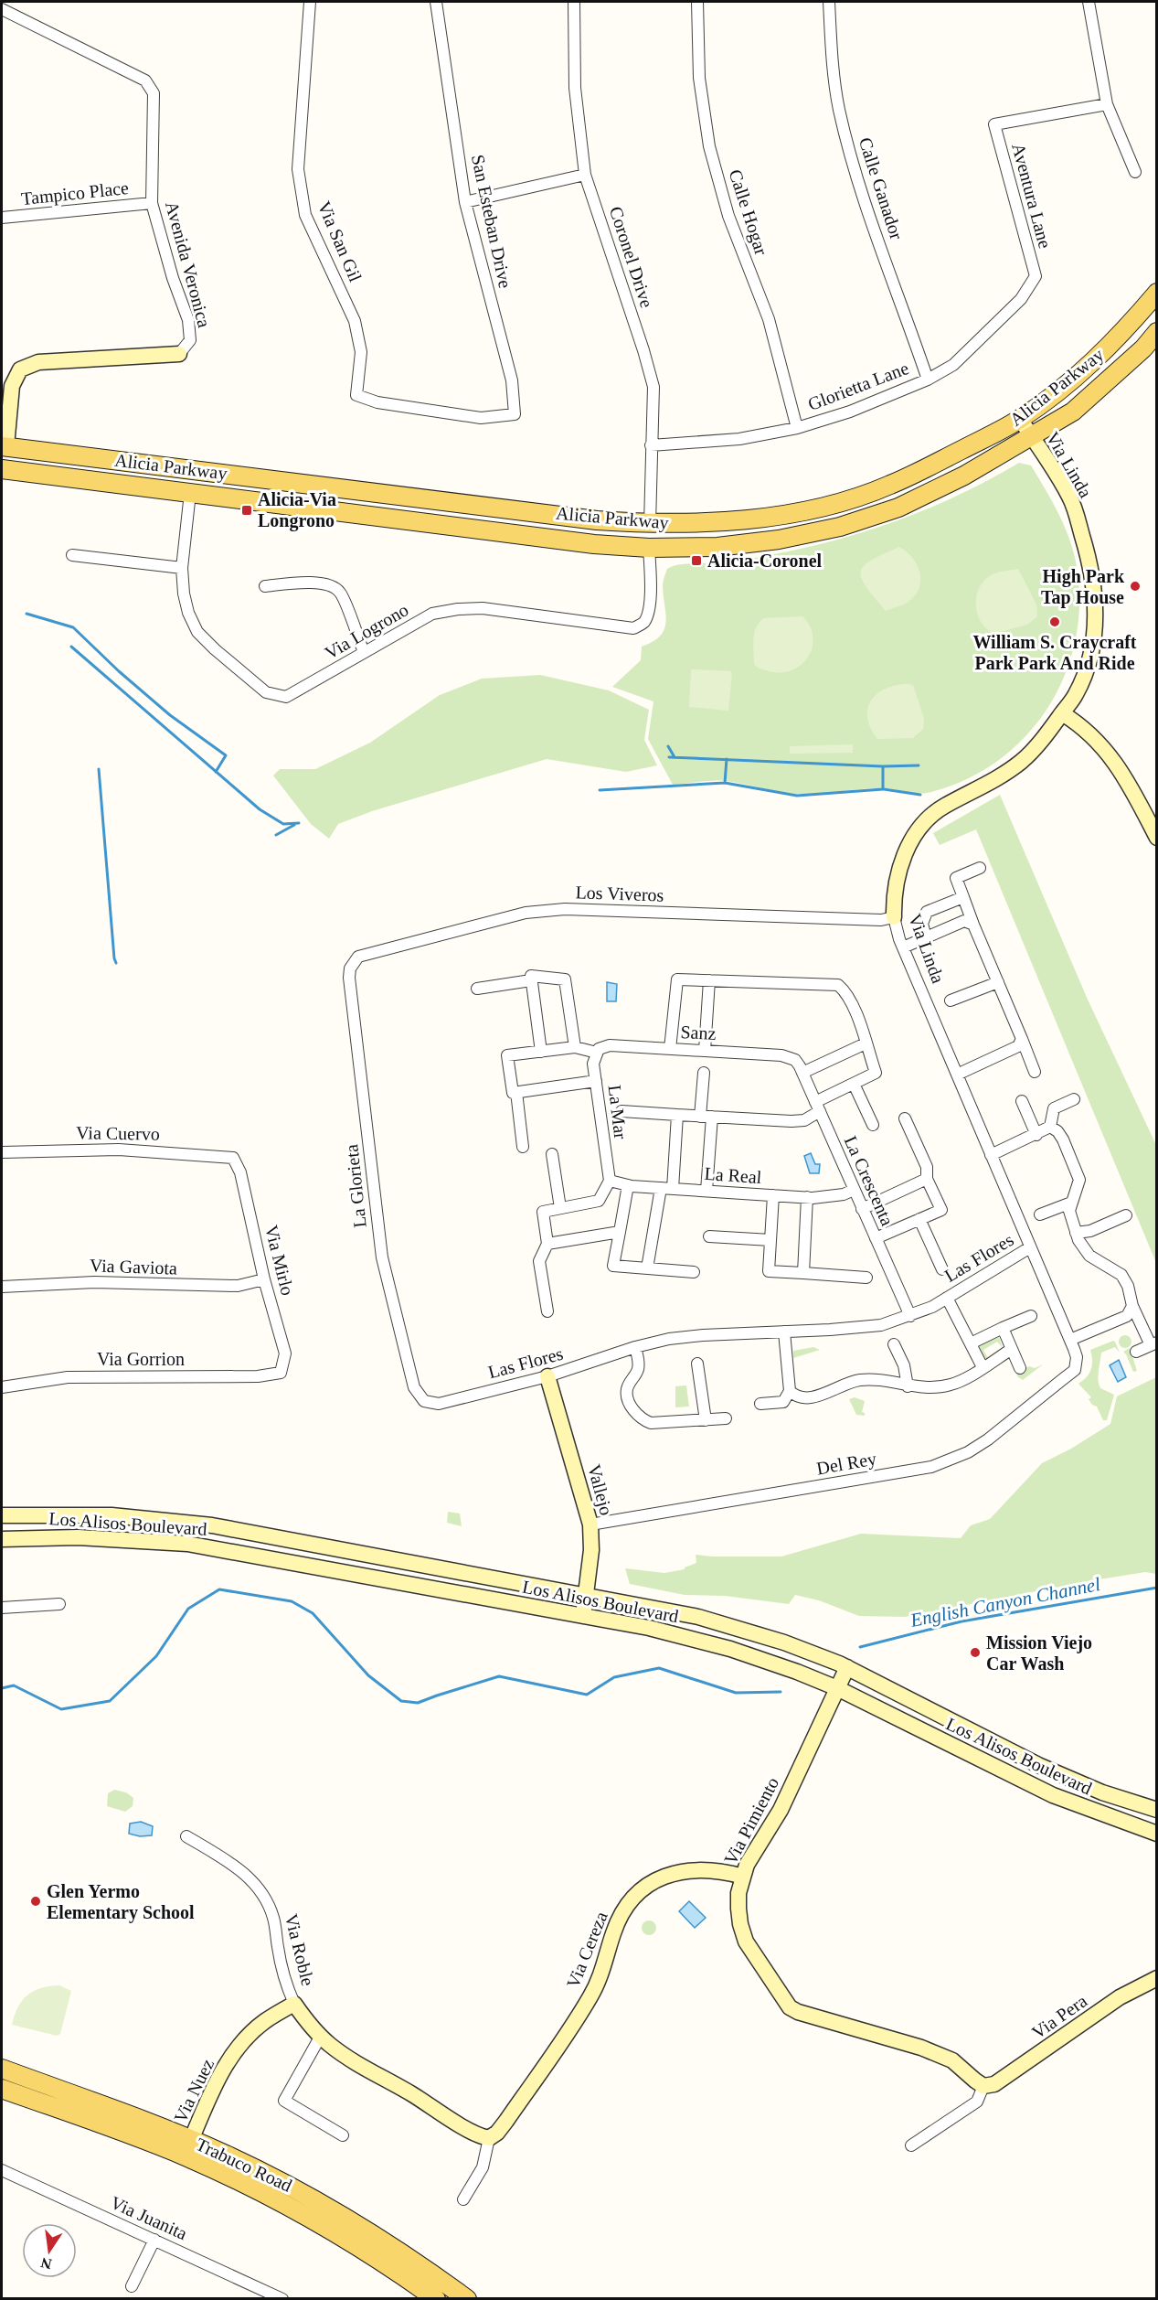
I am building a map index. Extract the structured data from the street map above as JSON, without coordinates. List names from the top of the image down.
{
  "streets": {
    "main road": ["Alicia Parkway", "Trabuco Road"],
    "street": [
      "Calle Ganador",
      "Tampico Place",
      "Aventura Lane",
      "Calle Hogar",
      "San Esteban Drive",
      "Via San Gil",
      "Coronel Drive",
      "Avenida Veronica",
      "Glorietta Lane",
      "Via Linda",
      "Via Logrono",
      "Los Viveros",
      "Sanz",
      "La Mar",
      "Via Cuervo",
      "La Real",
      "La Crescenta",
      "La Glorieta",
      "Las Flores",
      "Via Mirlo",
      "Via Gaviota",
      "Via Gorrion",
      "Del Rey",
      "Vallejo",
      "Los Alisos Boulevard",
      "Via Pimiento",
      "Via Roble",
      "Via Cereza",
      "Via Pera",
      "Via Nuez",
      "Via Juanita"
    ]
  },
  "crossings": [
    ["Calle Ganador", "Glorietta Lane"],
    ["Tampico Place", "Avenida Veronica"],
    ["Aventura Lane", "Glorietta Lane"],
    ["Calle Hogar", "Glorietta Lane"],
    ["San Esteban Drive", "Via San Gil"],
    ["Coronel Drive", "Glorietta Lane"],
    ["Coronel Drive", "Alicia Parkway"],
    ["Alicia Parkway", "Via Linda"],
    ["Alicia Parkway", "Via Logrono"],
    ["Via Linda", "Los Viveros"],
    ["Via Linda", "Las Flores"],
    ["Via Linda", "Del Rey"],
    ["Los Viveros", "La Glorieta"],
    ["Sanz", "La Mar"],
    ["Sanz", "La Crescenta"],
    ["La Mar", "La Real"],
    ["Via Cuervo", "Via Mirlo"],
    ["La Real", "La Crescenta"],
    ["La Crescenta", "Las Flores"],
    ["La Glorieta", "Las Flores"],
    ["Las Flores", "Vallejo"],
    ["Via Mirlo", "Via Gaviota"],
    ["Via Mirlo", "Via Gorrion"],
    ["Del Rey", "Vallejo"],
    ["Vallejo", "Los Alisos Boulevard"],
    ["Los Alisos Boulevard", "Via Pimiento"],
    ["Via Pimiento", "Via Cereza"],
    ["Via Pimiento", "Via Pera"],
    ["Via Roble", "Via Cereza"],
    ["Via Roble", "Via Nuez"],
    ["Via Nuez", "Trabuco Road"]
  ],
  "water": ["English Canyon Channel"],
  "places": {
    "transit": ["Alicia-Via Longrono", "Alicia-Coronel"],
    "other": [
      "High Park Tap House",
      "William S. Craycraft Park Park And Ride",
      "Mission Viejo Car Wash",
      "Glen Yermo Elementary School"
    ]
  },
  "north": "bottom"
}
